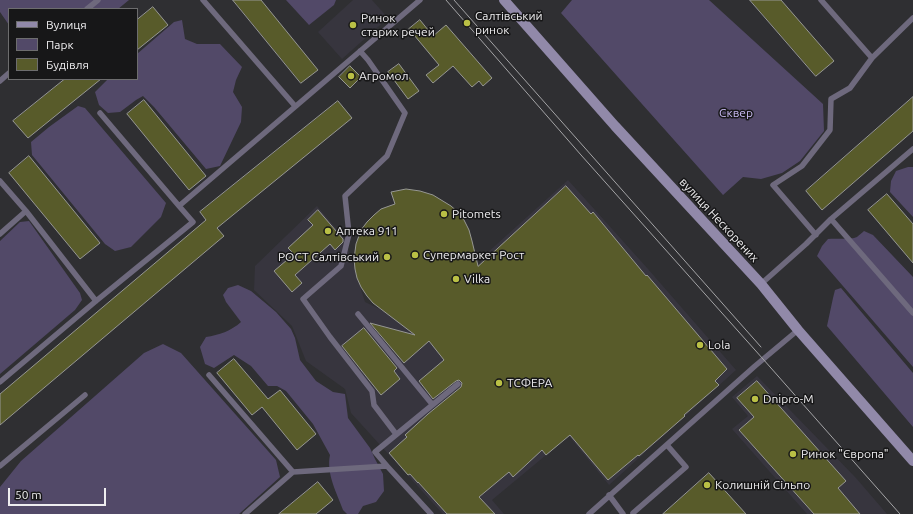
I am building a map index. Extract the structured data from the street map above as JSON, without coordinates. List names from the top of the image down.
{
  "streets": {
    "main road": ["вулиця Нескорених"]
  },
  "parks": ["Сквер"],
  "places": [
    "Салтівський ринок",
    "Ринок старих речей",
    "Агромол",
    "Pitomets",
    "Аптека 911",
    "Супермаркет Рост",
    "РОСТ Салтівський",
    "Vilka",
    "Lola",
    "ТСФЕРА",
    "Dnipro-M",
    "Ринок \"Європа\"",
    "Колишній Сільпо"
  ],
  "legend": ["Вулиця", "Парк", "Будівля"],
  "scale_bar": "50 m"
}
